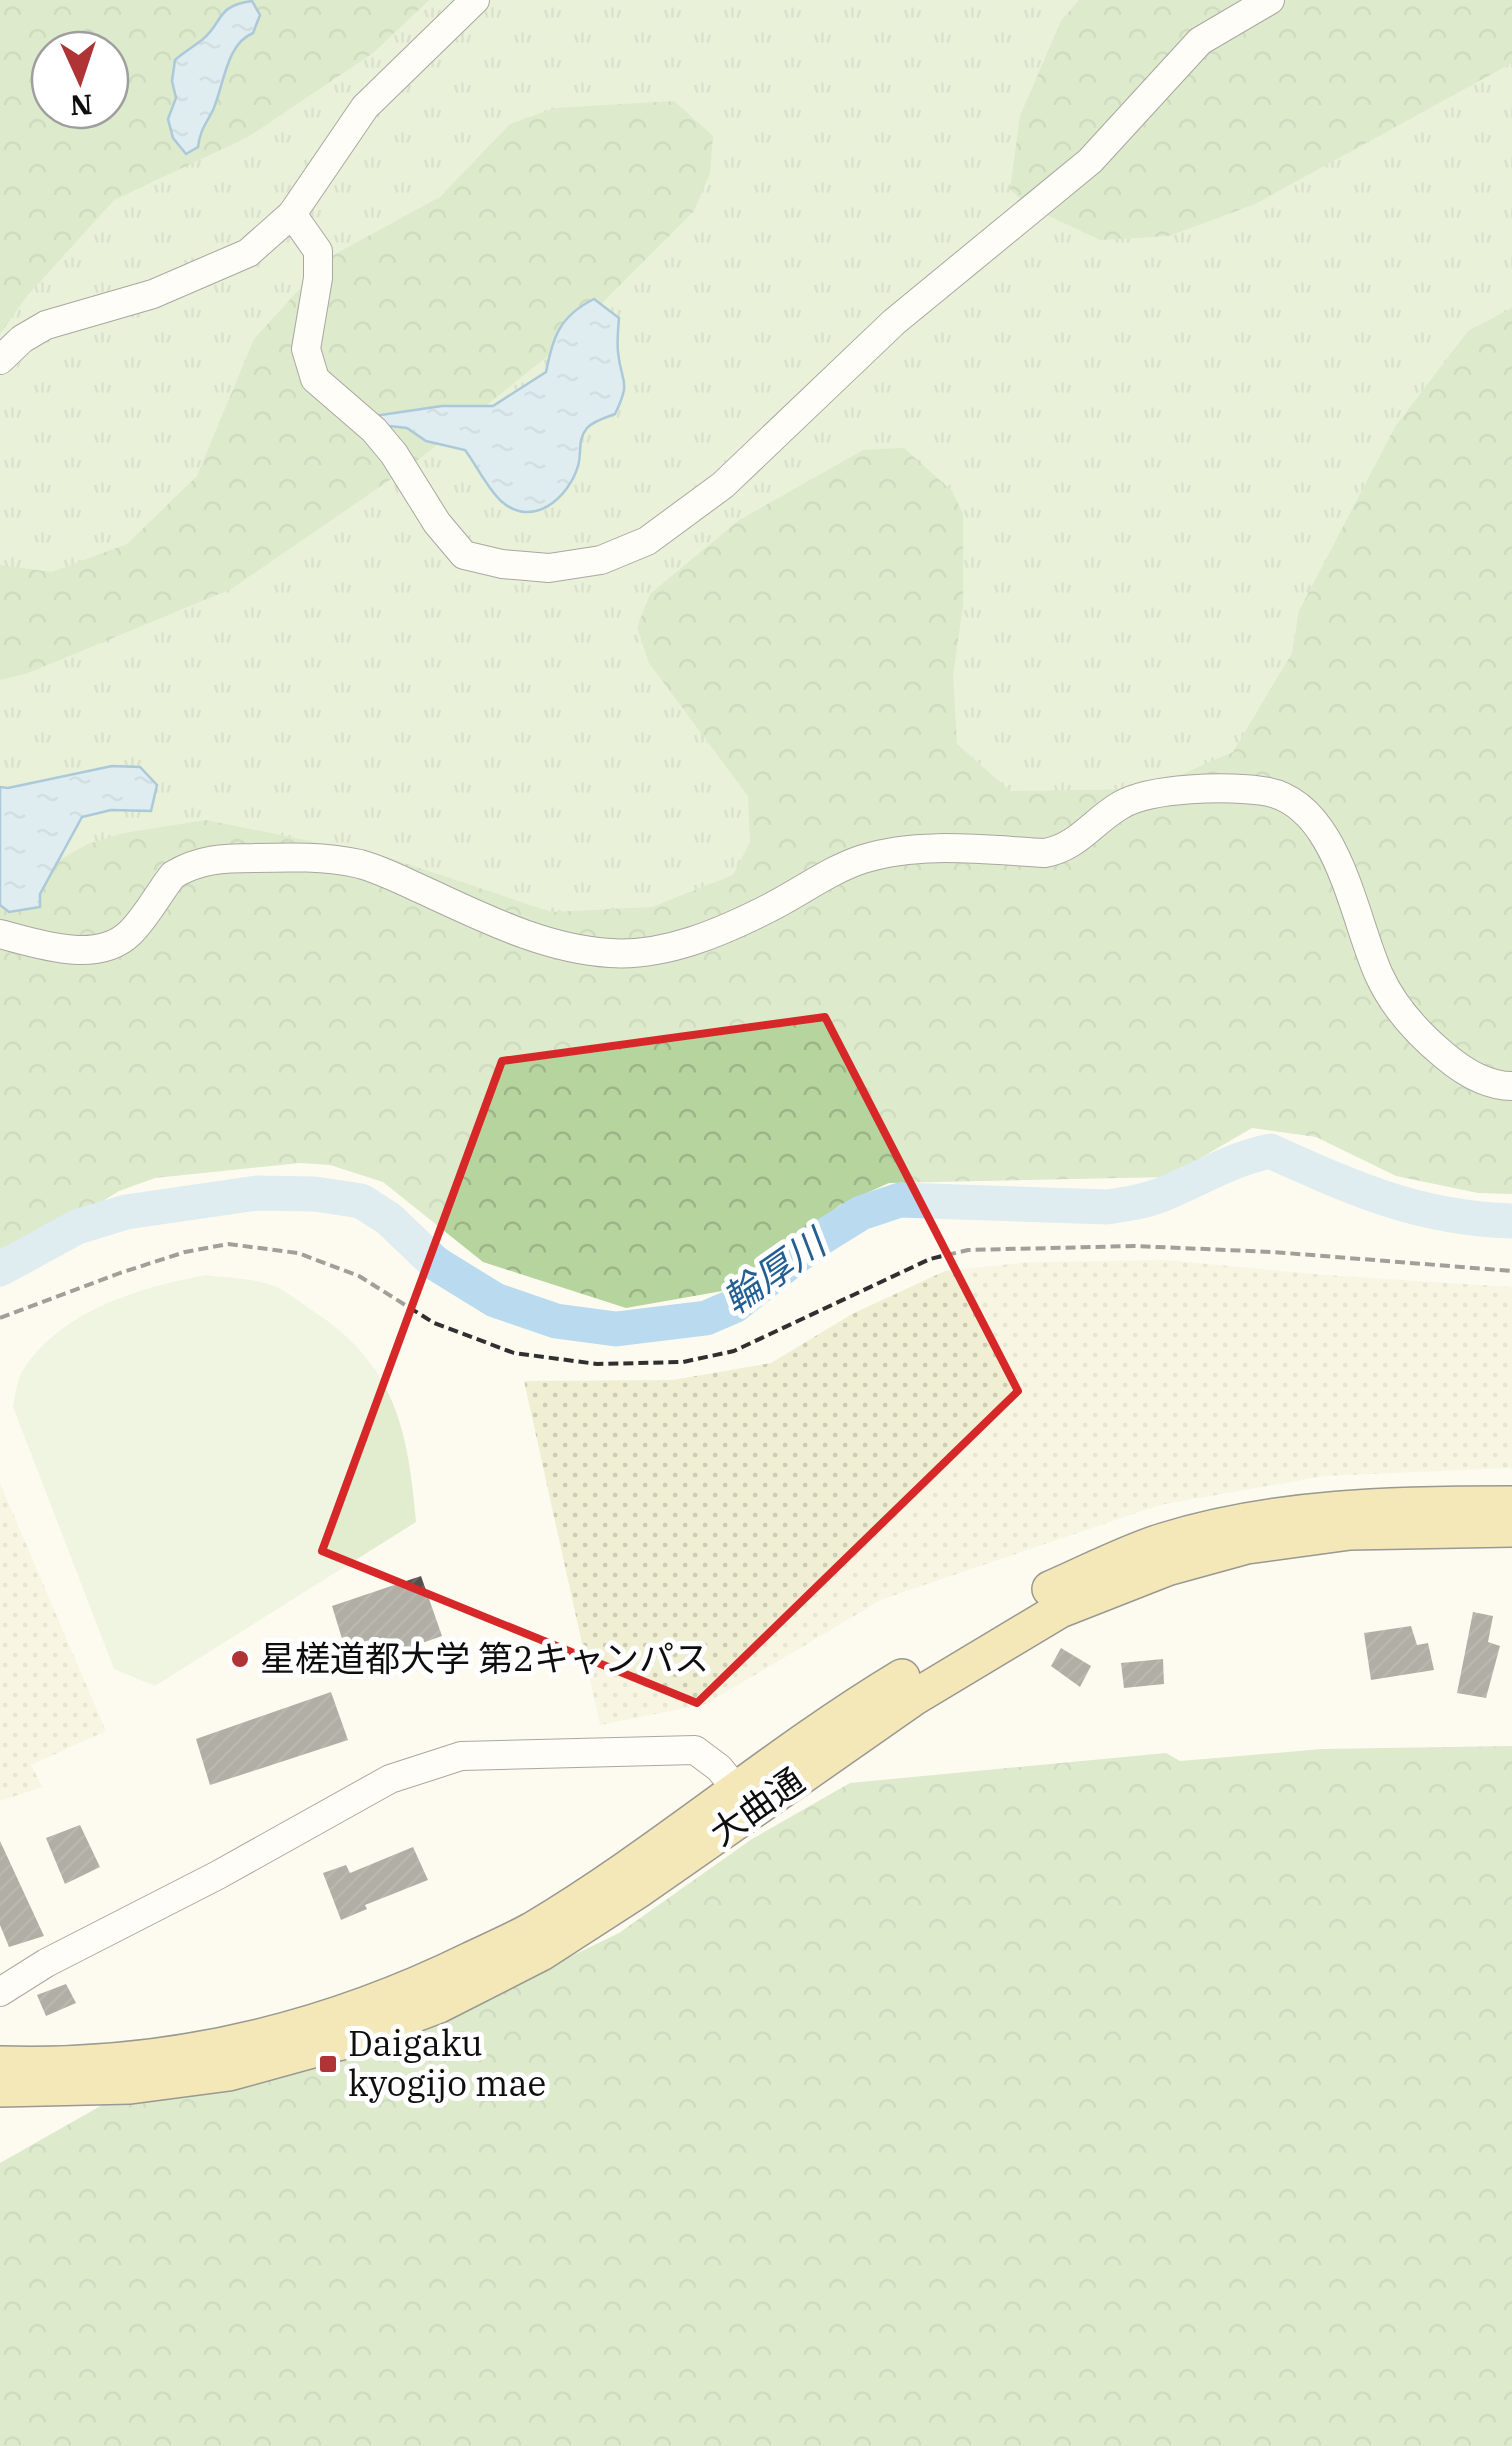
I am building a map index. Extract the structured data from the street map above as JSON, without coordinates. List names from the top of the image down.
{
  "streets": {
    "main road": ["大曲通"]
  },
  "water": ["輪厚川"],
  "places": {
    "other": ["星槎道都大学 第2キャンパス"],
    "transit": ["Daigaku kyogijo mae"]
  },
  "north": "bottom"
}
